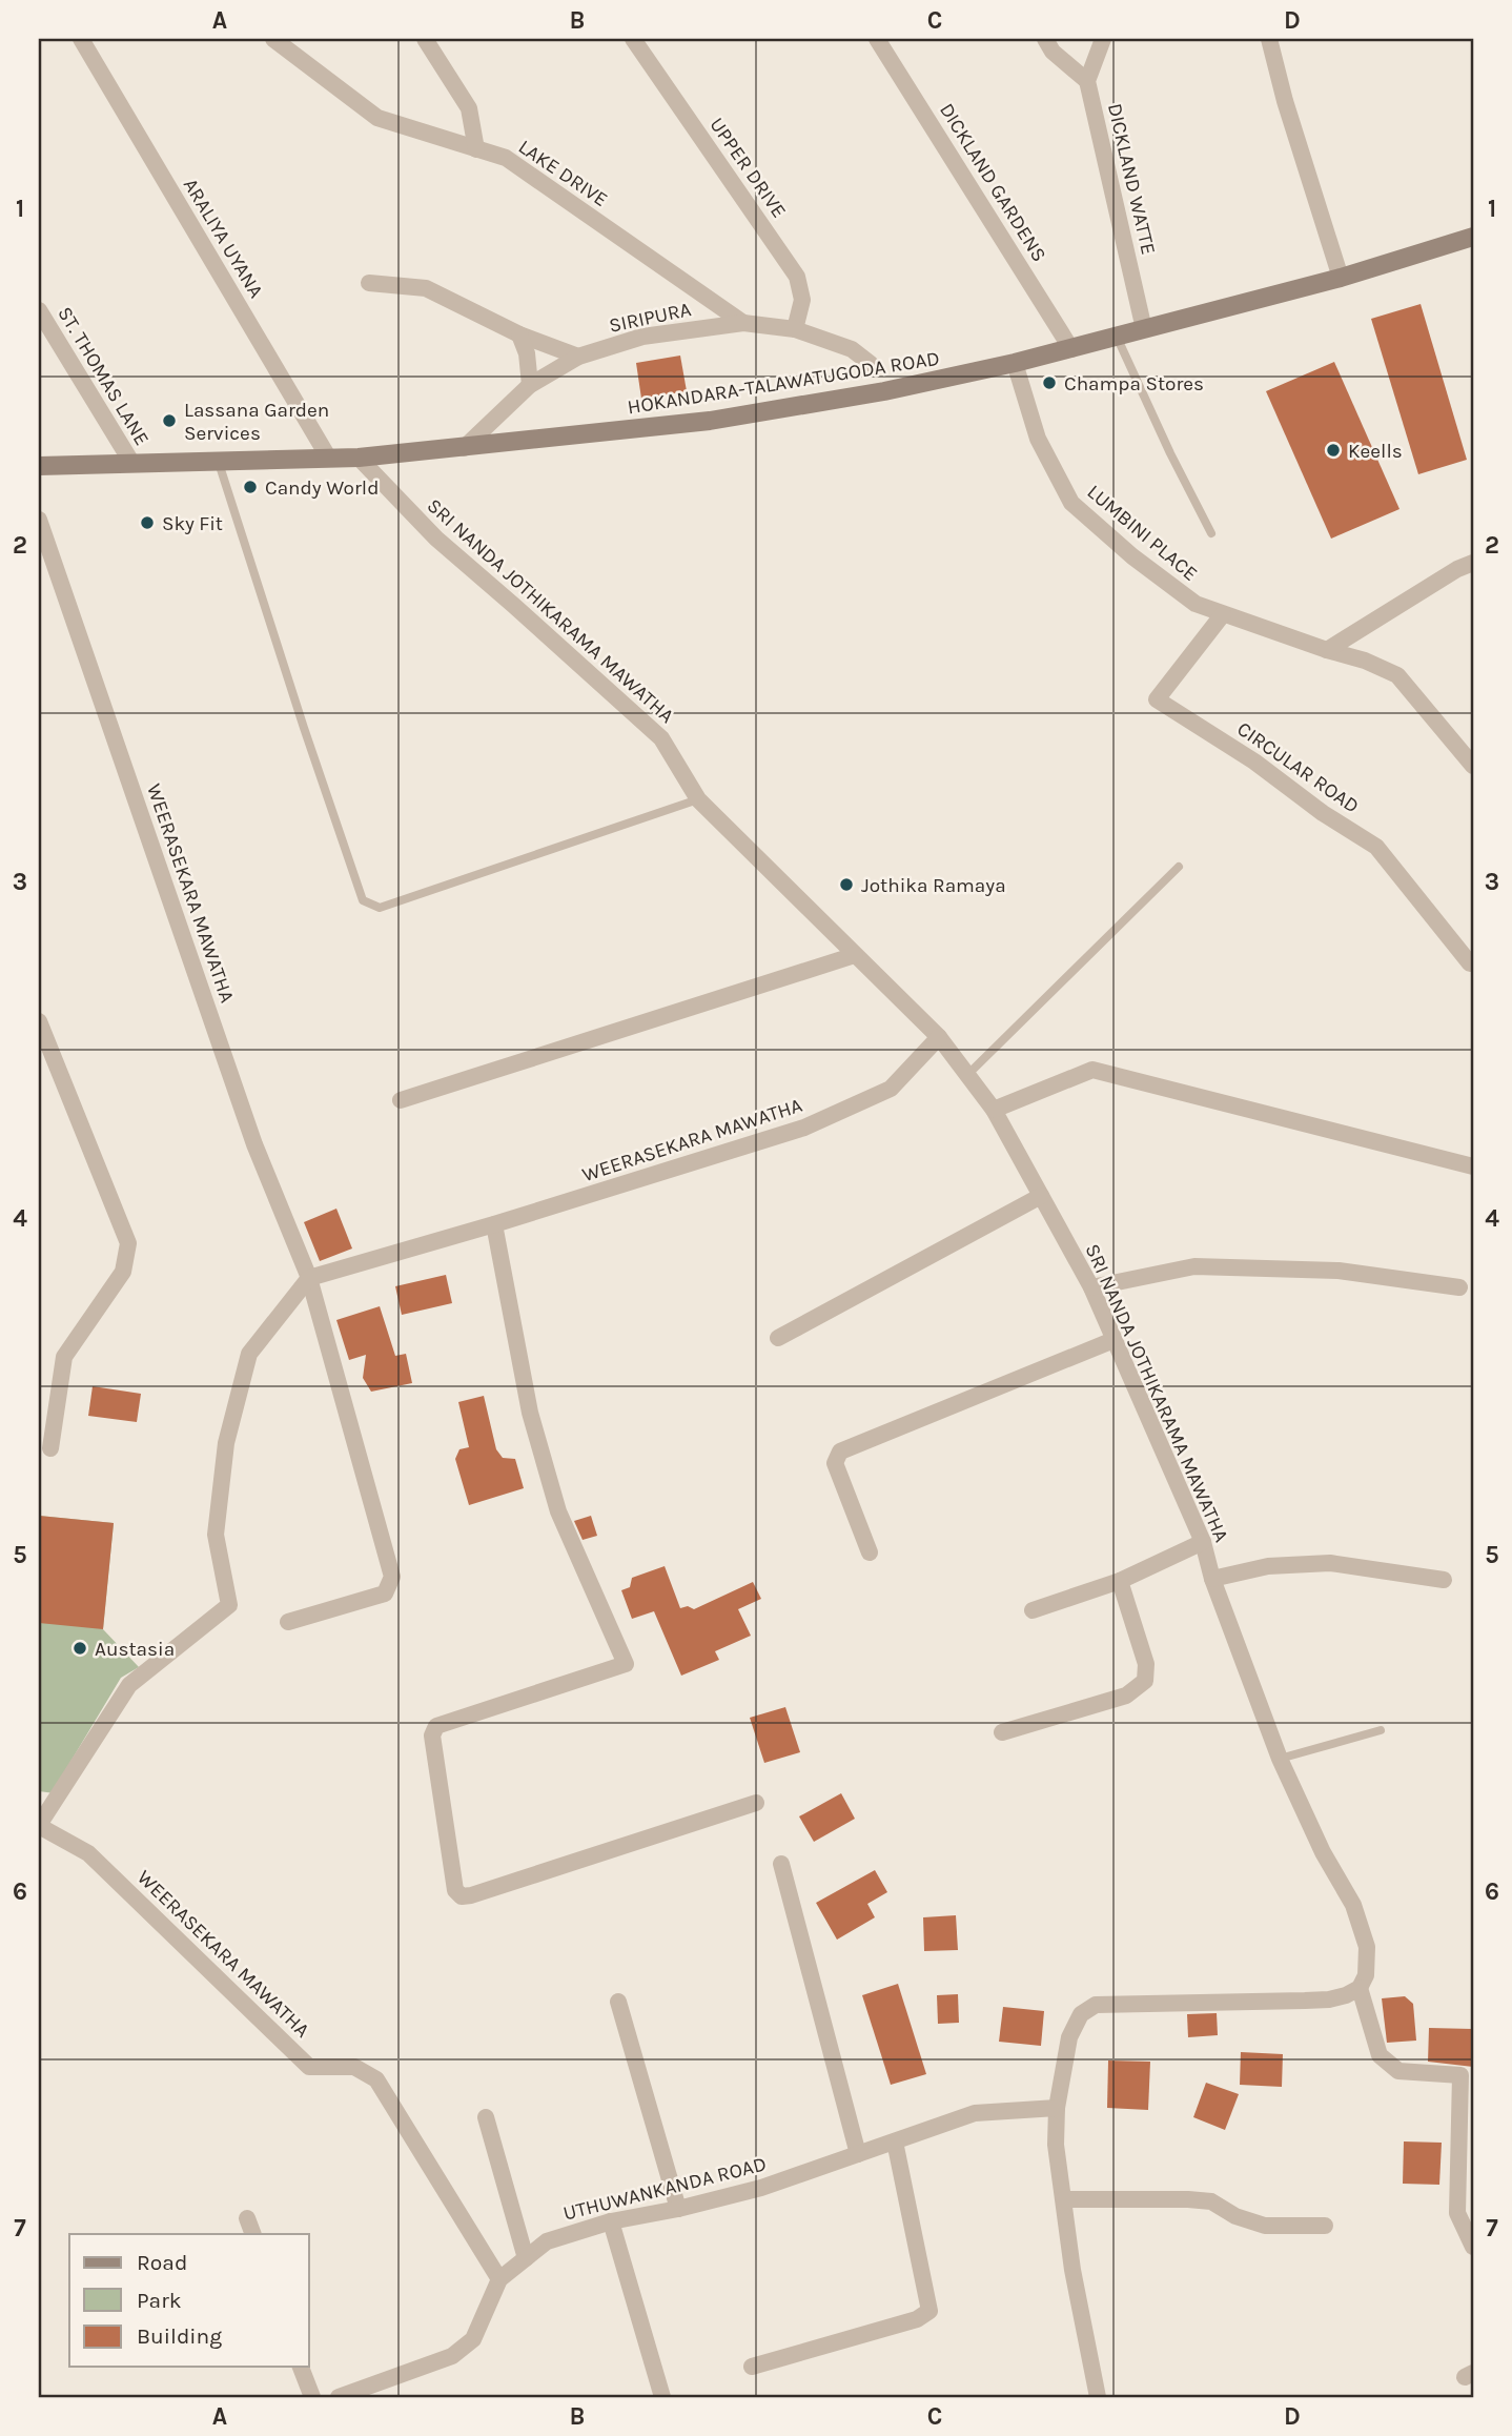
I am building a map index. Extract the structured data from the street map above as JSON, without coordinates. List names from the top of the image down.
{
  "streets": {
    "main road": ["HOKANDARA-TALAWATUGODA ROAD"],
    "street": [
      "UPPER DRIVE",
      "LAKE DRIVE",
      "DICKLAND WATTE",
      "DICKLAND GARDENS",
      "ARALIYA UYANA",
      "SIRIPURA",
      "ST. THOMAS LANE",
      "LUMBINI PLACE",
      "SRI NANDA JOTHIKARAMA MAWATHA",
      "CIRCULAR ROAD",
      "WEERASEKARA MAWATHA",
      "UTHUWANKANDA ROAD"
    ]
  },
  "crossings": [
    ["UPPER DRIVE", "SIRIPURA"],
    ["LAKE DRIVE", "SIRIPURA"],
    ["DICKLAND WATTE", "HOKANDARA-TALAWATUGODA ROAD"],
    ["DICKLAND GARDENS", "HOKANDARA-TALAWATUGODA ROAD"],
    ["ARALIYA UYANA", "HOKANDARA-TALAWATUGODA ROAD"],
    ["SIRIPURA", "HOKANDARA-TALAWATUGODA ROAD"],
    ["ST. THOMAS LANE", "HOKANDARA-TALAWATUGODA ROAD"],
    ["HOKANDARA-TALAWATUGODA ROAD", "LUMBINI PLACE"],
    ["HOKANDARA-TALAWATUGODA ROAD", "SRI NANDA JOTHIKARAMA MAWATHA"],
    ["LUMBINI PLACE", "CIRCULAR ROAD"],
    ["SRI NANDA JOTHIKARAMA MAWATHA", "WEERASEKARA MAWATHA"],
    ["WEERASEKARA MAWATHA", "UTHUWANKANDA ROAD"]
  ],
  "places": [
    "Champa Stores",
    "Lassana Garden Services",
    "Keells",
    "Candy World",
    "Sky Fit",
    "Jothika Ramaya",
    "Austasia"
  ],
  "legend": ["Road", "Park", "Building"],
  "grid": {
    "columns": [
      "A",
      "B",
      "C",
      "D"
    ],
    "rows": [
      "1",
      "2",
      "3",
      "4",
      "5",
      "6",
      "7"
    ]
  }
}
